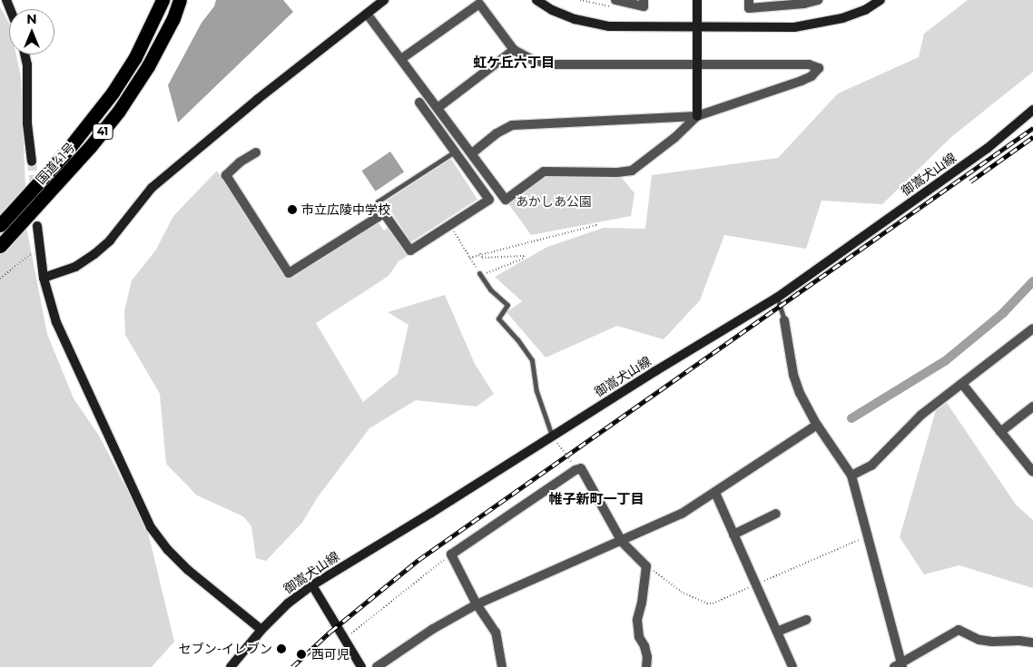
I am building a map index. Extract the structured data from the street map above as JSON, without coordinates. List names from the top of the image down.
{
  "streets": {
    "highway": ["41", "国道41号"],
    "street": ["御嵩犬山線"]
  },
  "districts": ["虹ケ丘六丁目", "帷子新町一丁目"],
  "parks": ["あかしあ公園"],
  "places": ["市立広陵中学校", "セブン-イレブン", "西可児"],
  "north": "top"
}
